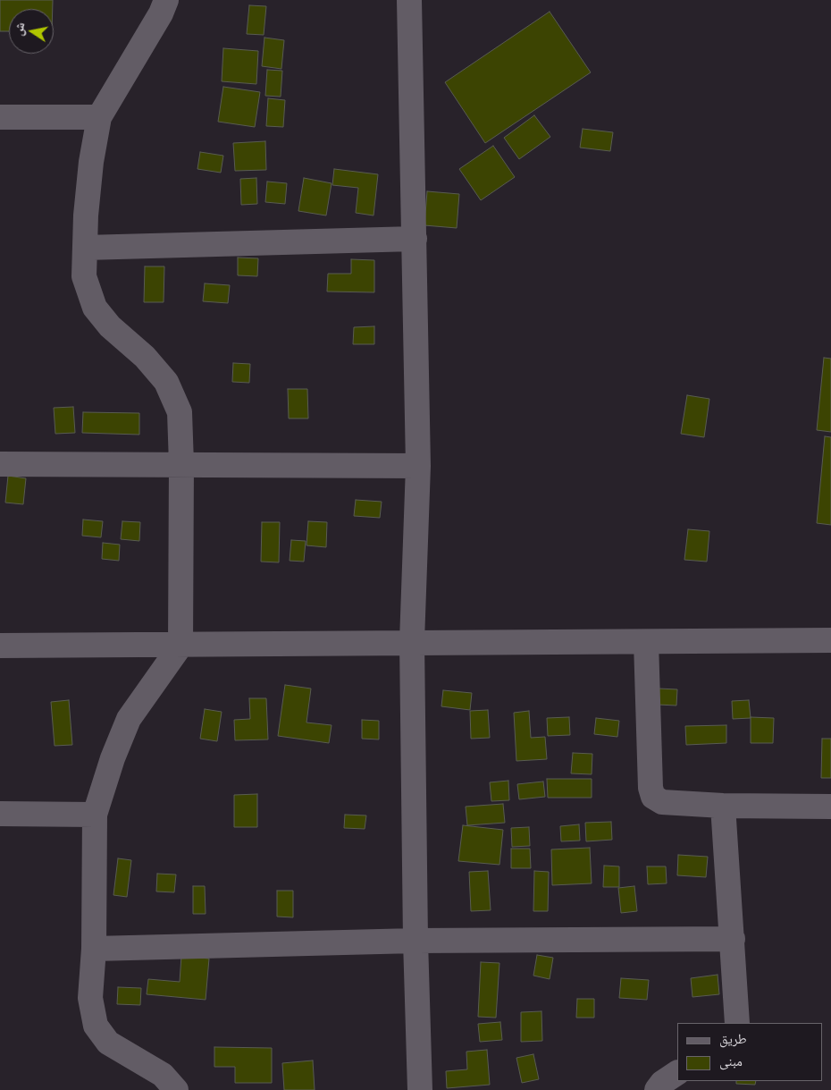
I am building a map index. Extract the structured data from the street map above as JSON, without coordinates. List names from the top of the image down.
{
  "legend": ["طريق", "مبنى"],
  "north": "left"
}
